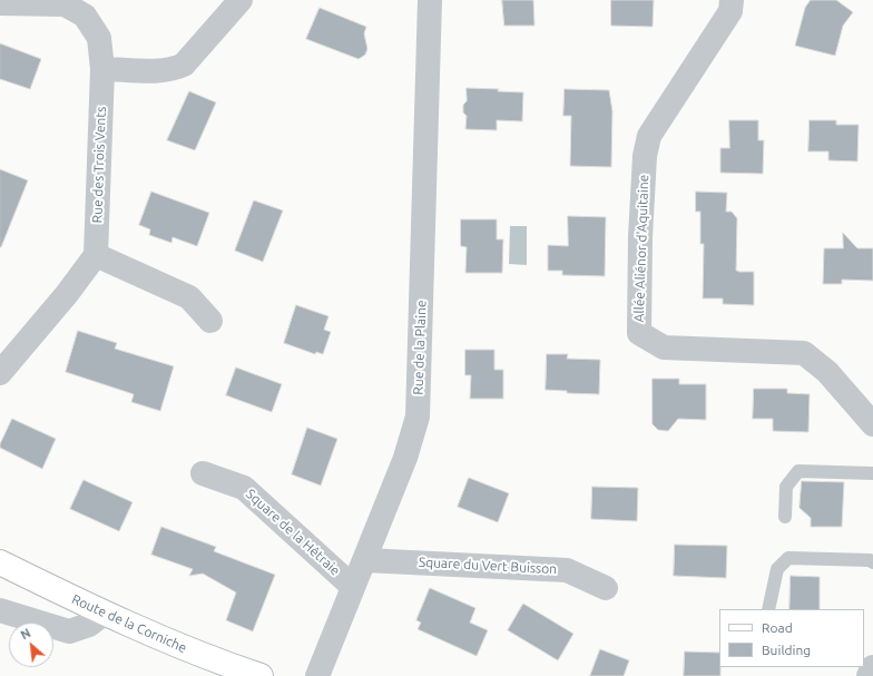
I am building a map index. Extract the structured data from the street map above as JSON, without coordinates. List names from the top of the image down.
{
  "streets": {
    "street": [
      "Rue des Trois Vents",
      "Allée Aliénor d'Aquitaine",
      "Rue de la Plaine",
      "Square de la Hêtraie",
      "Square du Vert Buisson",
      "Route de la Corniche"
    ]
  },
  "crossings": [
    ["Rue de la Plaine", "Square de la Hêtraie"],
    ["Rue de la Plaine", "Square du Vert Buisson"]
  ],
  "legend": ["Road", "Building"],
  "north": "top left"
}
